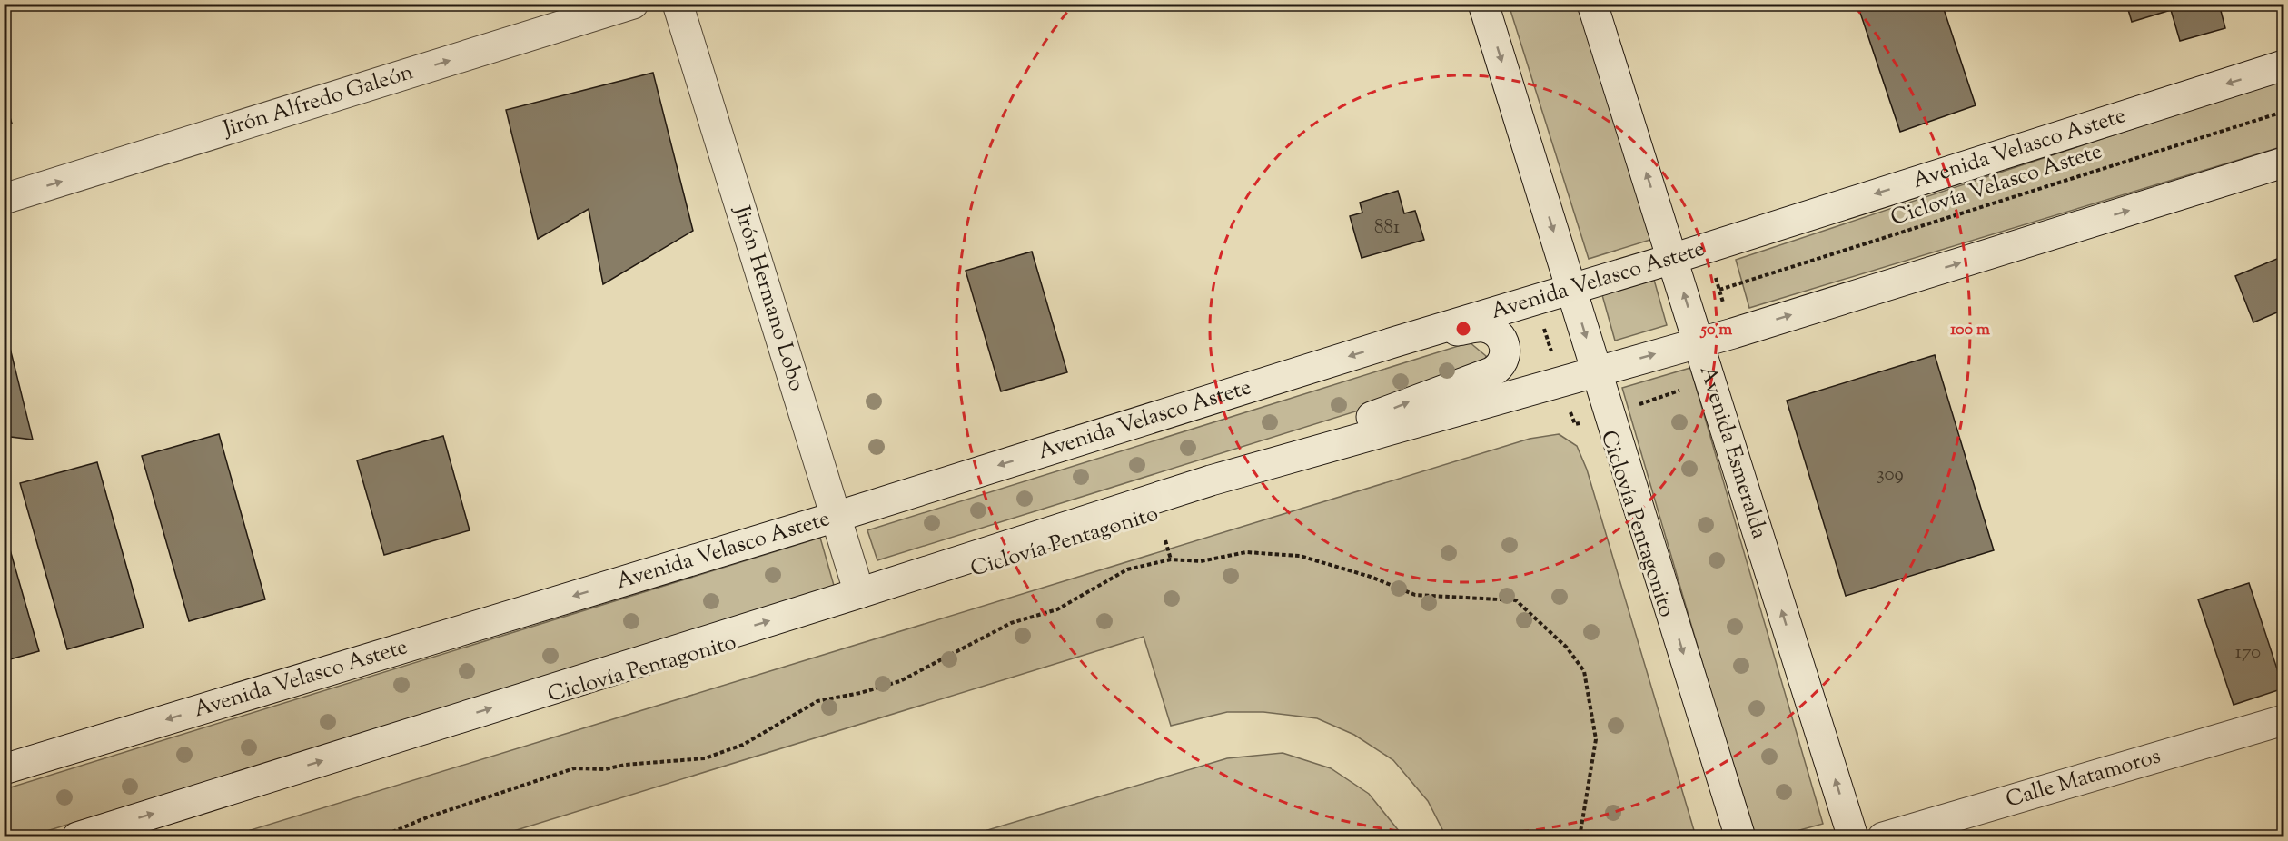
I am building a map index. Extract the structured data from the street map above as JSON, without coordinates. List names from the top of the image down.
{
  "streets": {
    "main road": [
      "Jirón Alfredo Galeón",
      "Avenida Velasco Astete",
      "Jirón Hermano Lobo",
      "Avenida Esmeralda",
      "Calle Matamoros"
    ],
    "path": ["Ciclovía Velasco Astete", "Ciclovía Pentagonito"]
  },
  "crossings": [
    ["Avenida Velasco Astete", "Jirón Hermano Lobo"],
    ["Avenida Velasco Astete", "Avenida Esmeralda"]
  ],
  "one_way": ["Jirón Alfredo Galeón"],
  "house_numbers": ["881", "309", "170"],
  "rings": ["50 m", "100 m"]
}
